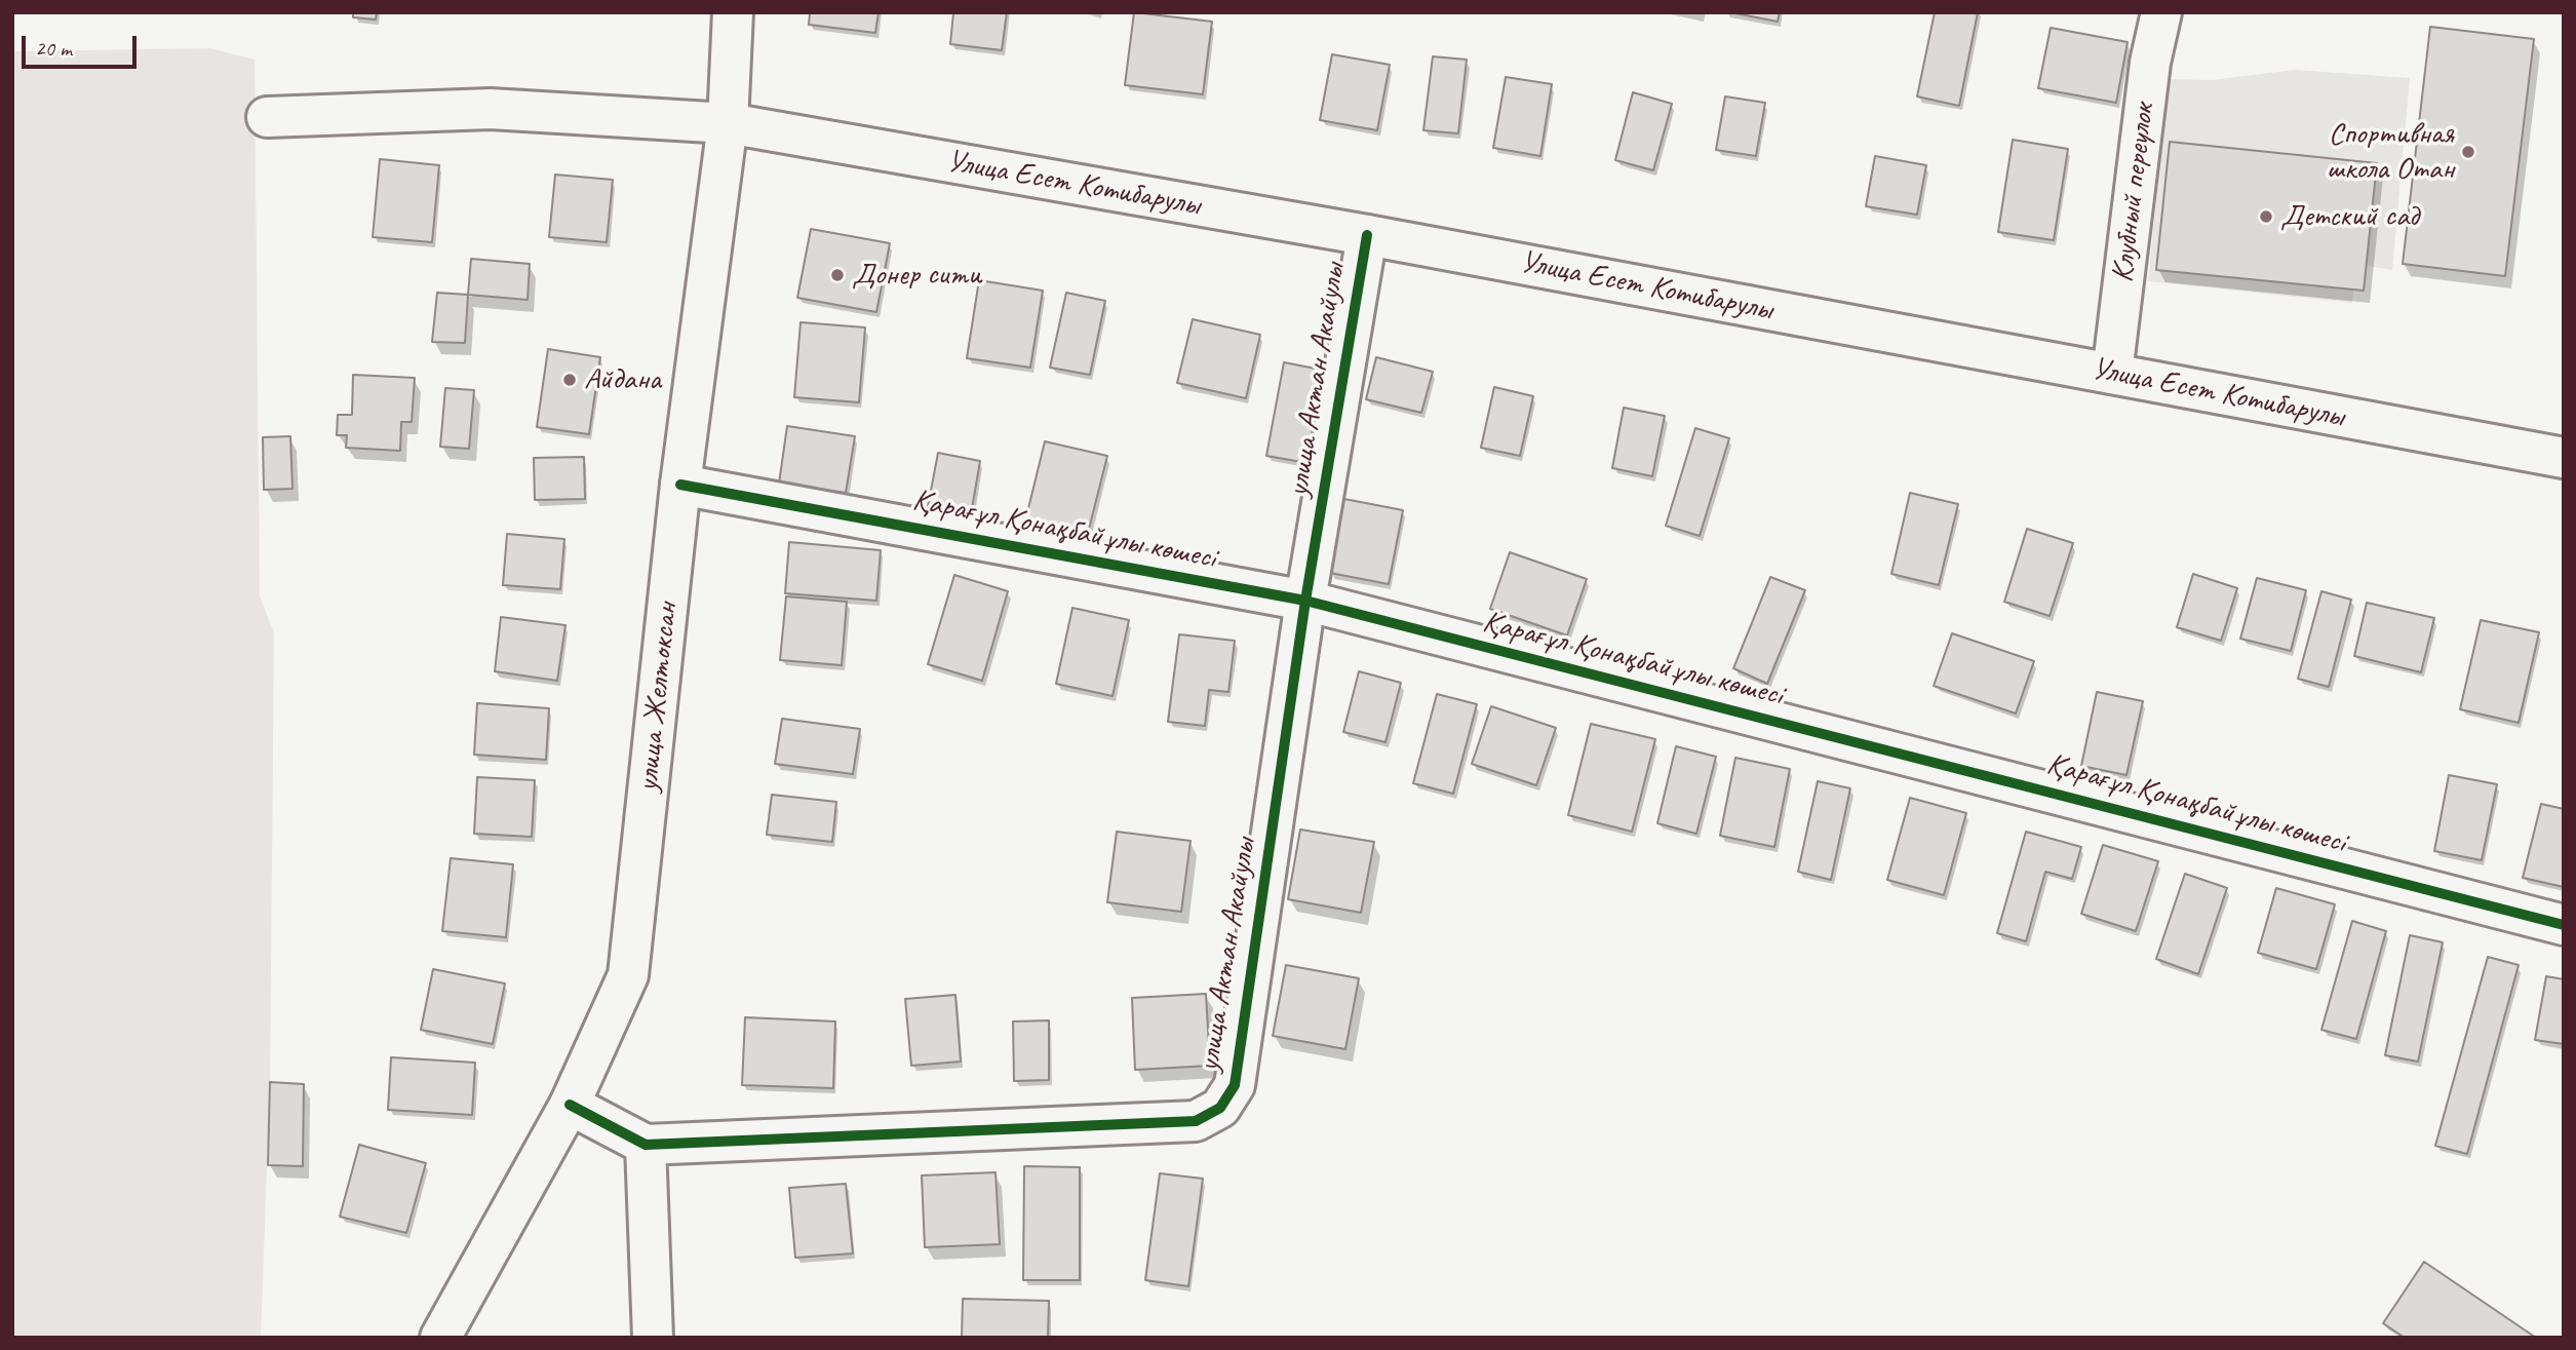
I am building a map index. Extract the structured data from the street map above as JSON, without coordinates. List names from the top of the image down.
{
  "streets": {
    "street": [
      "Улица Есет Котибарулы",
      "Клубный переулок",
      "улица Актан Акайулы",
      "Қарағұл Қонақбайұлы көшесі",
      "улица Желтоксан"
    ]
  },
  "crossings": [
    ["Улица Есет Котибарулы", "Клубный переулок"],
    ["Улица Есет Котибарулы", "улица Актан Акайулы"],
    ["Улица Есет Котибарулы", "улица Желтоксан"],
    ["улица Актан Акайулы", "Қарағұл Қонақбайұлы көшесі"],
    ["Қарағұл Қонақбайұлы көшесі", "улица Желтоксан"]
  ],
  "places": [
    "Спортивная школа Отан",
    "Детский сад",
    "Донер сити",
    "Айдана"
  ],
  "scale_bar": "20 m"
}
